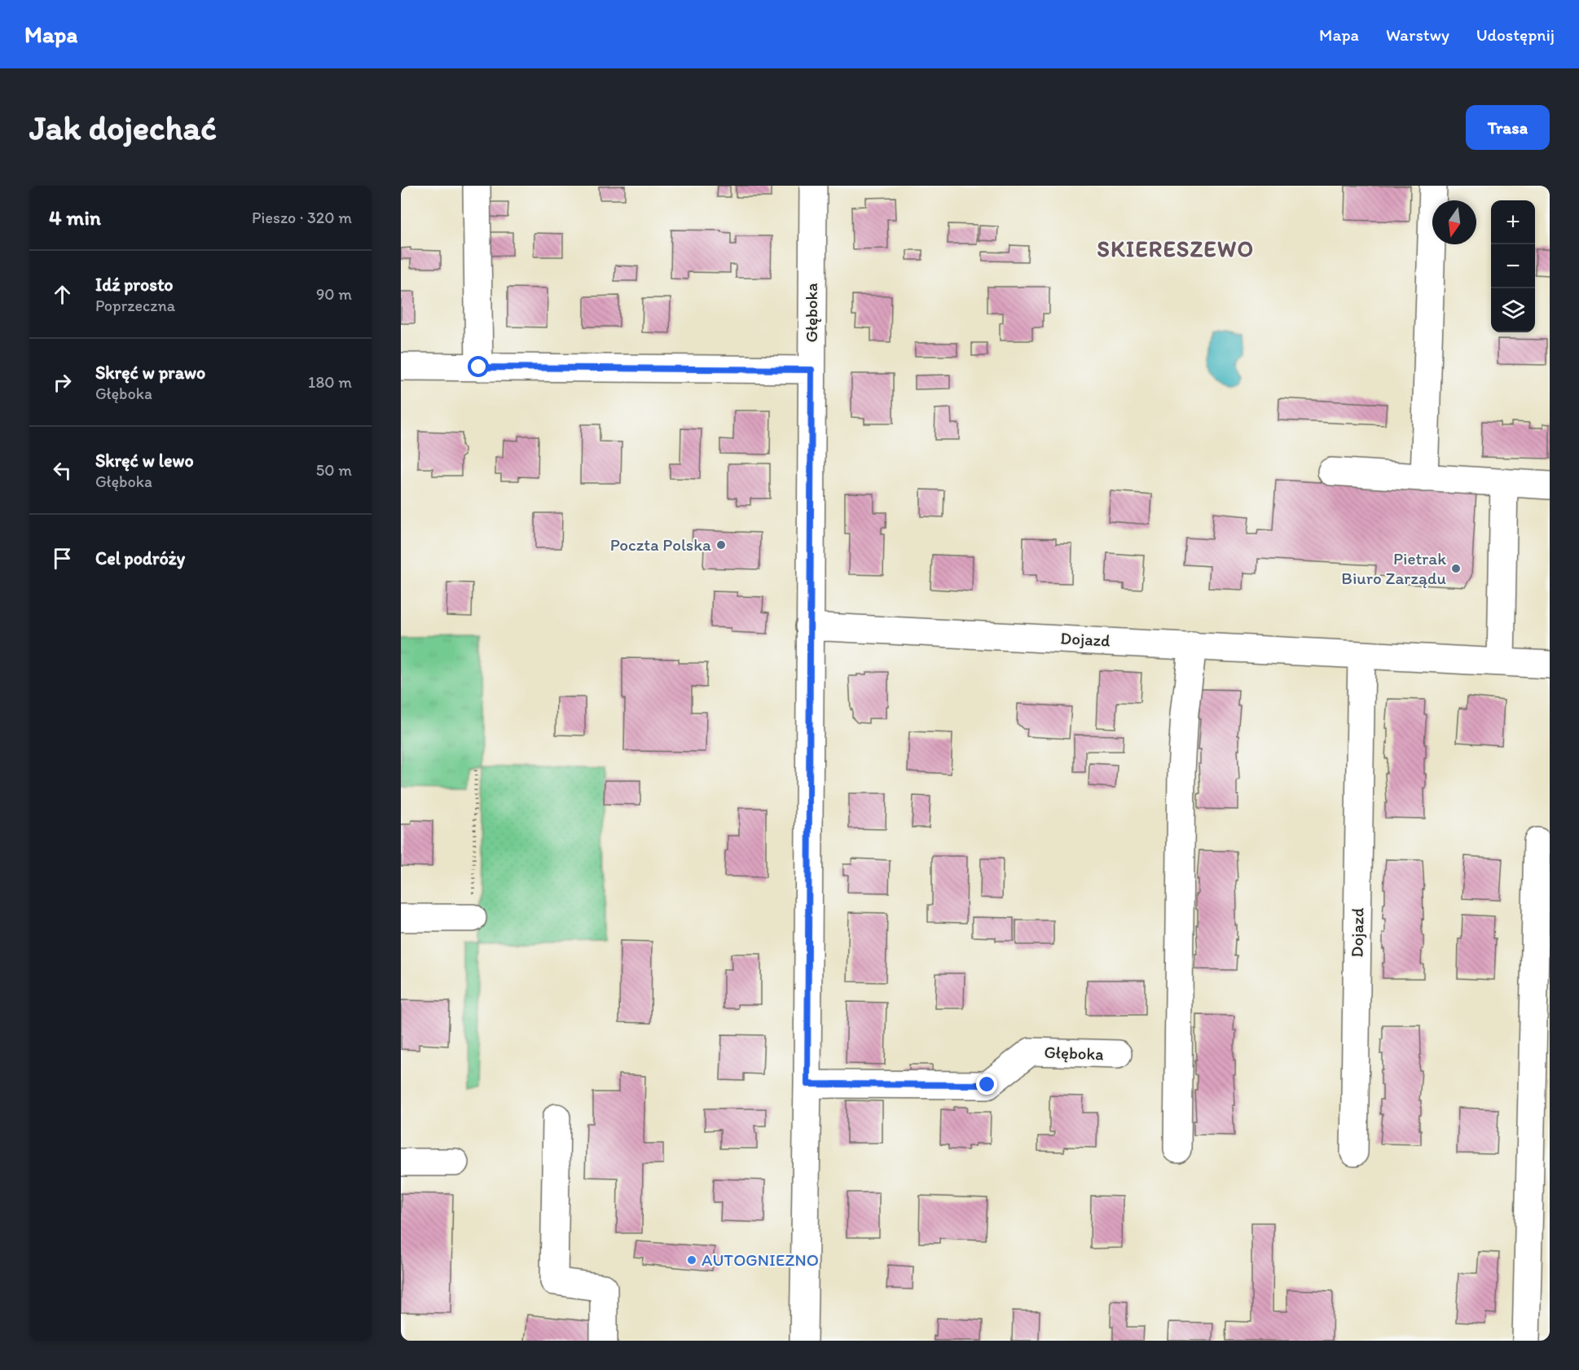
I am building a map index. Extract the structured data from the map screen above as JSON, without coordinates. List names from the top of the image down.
{
  "streets": {
    "street": ["Głęboka", "Dojazd"]
  },
  "crossings": [
    ["Głęboka", "Dojazd"]
  ],
  "districts": ["SKIERESZEWO"],
  "places": ["Poczta Polska", "Pietrak Biuro Zarządu", "AUTOGNIEZNO"],
  "north": "bottom",
  "page": {
    "header": "Mapa",
    "nav": ["Mapa", "Warstwy", "Udostępnij"],
    "buttons": "Trasa",
    "title": "Jak dojechać",
    "heading": ["4 min", "Pieszo · 320 m"],
    "map_buttons": ["+", "−"],
    "list": [
      ["Idź prosto", "Poprzeczna", "90 m"],
      ["Skręć w prawo", "Głęboka", "180 m"],
      ["Skręć w lewo", "Głęboka", "50 m"],
      "Cel podróży"
    ]
  }
}
